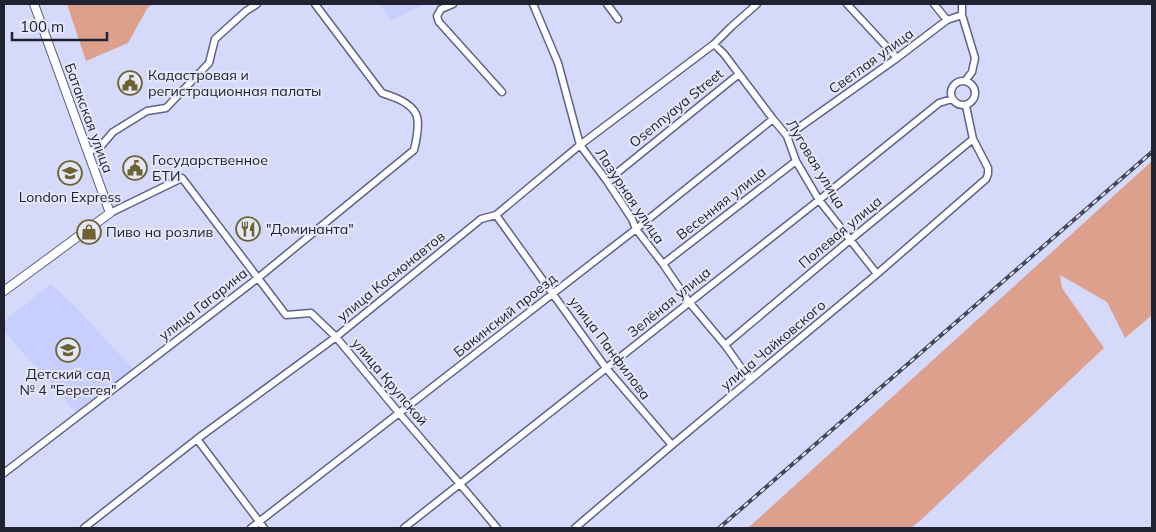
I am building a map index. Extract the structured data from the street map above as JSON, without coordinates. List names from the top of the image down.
{
  "streets": {
    "main road": ["Батакская улица"],
    "street": [
      "Светлая улица",
      "Osennyaya Street",
      "Луговая улица",
      "Лазурная улица",
      "Весенняя улица",
      "Полевая улица",
      "улица Космонавтов",
      "Зелёная улица",
      "улица Гагарина",
      "Бакинский проезд",
      "улица Чайковского",
      "улица Панфилова",
      "улица Крупской"
    ]
  },
  "crossings": [
    ["Светлая улица", "Луговая улица"],
    ["Osennyaya Street", "Луговая улица"],
    ["Osennyaya Street", "Лазурная улица"],
    ["Батакская улица", "улица Крупской"],
    ["Луговая улица", "Весенняя улица"],
    ["Луговая улица", "Полевая улица"],
    ["Луговая улица", "улица Космонавтов"],
    ["Луговая улица", "Зелёная улица"],
    ["Луговая улица", "Бакинский проезд"],
    ["Луговая улица", "улица Чайковского"],
    ["Лазурная улица", "Весенняя улица"],
    ["Лазурная улица", "Полевая улица"],
    ["Лазурная улица", "улица Космонавтов"],
    ["Лазурная улица", "Зелёная улица"],
    ["Лазурная улица", "Бакинский проезд"],
    ["Лазурная улица", "улица Чайковского"],
    ["Полевая улица", "улица Чайковского"],
    ["улица Космонавтов", "улица Панфилова"],
    ["улица Космонавтов", "улица Крупской"],
    ["Зелёная улица", "улица Панфилова"],
    ["Зелёная улица", "улица Крупской"],
    ["улица Гагарина", "улица Крупской"],
    ["Бакинский проезд", "улица Панфилова"],
    ["Бакинский проезд", "улица Крупской"],
    ["улица Чайковского", "улица Панфилова"]
  ],
  "places": {
    "public building": ["Кадастровая и регистрационная палаты", "Государственное БТИ"],
    "school or university": ["London Express", "Детский сад № 4 \"Берегея\""],
    "restaurant": ["\"Доминанта\""],
    "shop": ["Пиво на розлив"]
  },
  "scale_bar": "100 m"
}
